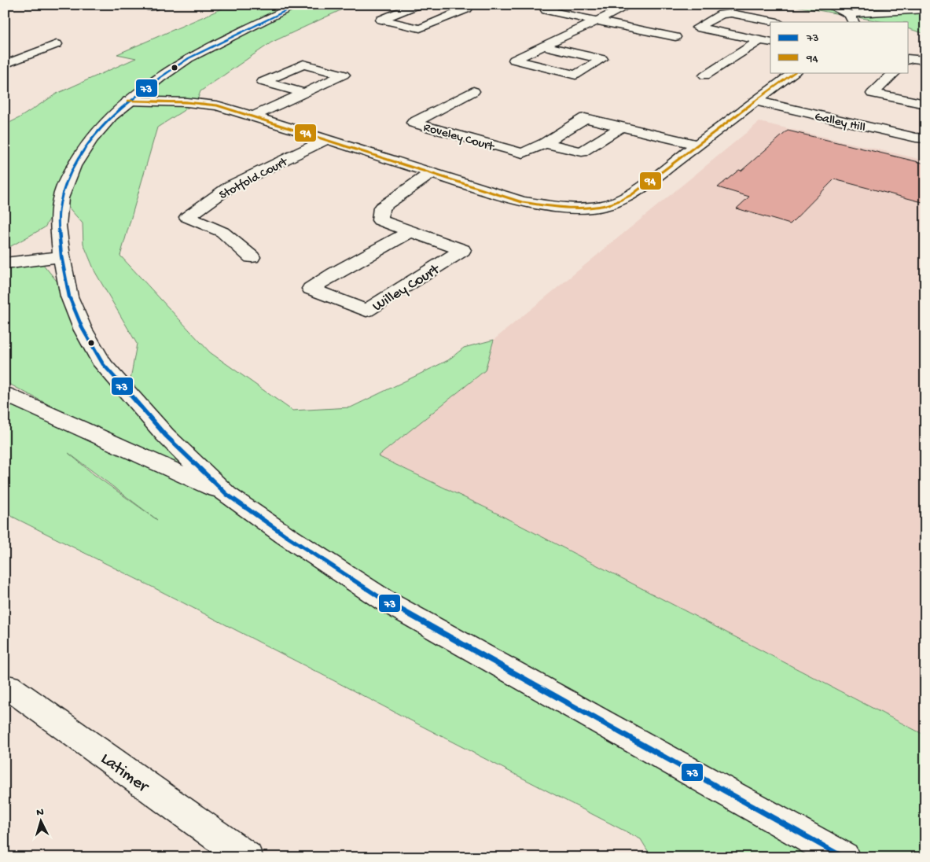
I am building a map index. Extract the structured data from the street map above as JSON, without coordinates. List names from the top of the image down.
{
  "streets": {
    "street": [
      "Galley Hill",
      "Roveley Court",
      "Stotfold Court",
      "Willey Court",
      "Latimer"
    ]
  },
  "lines": ["transit line 73", "transit line 94"],
  "legend": ["73", "94"],
  "north": "top"
}
